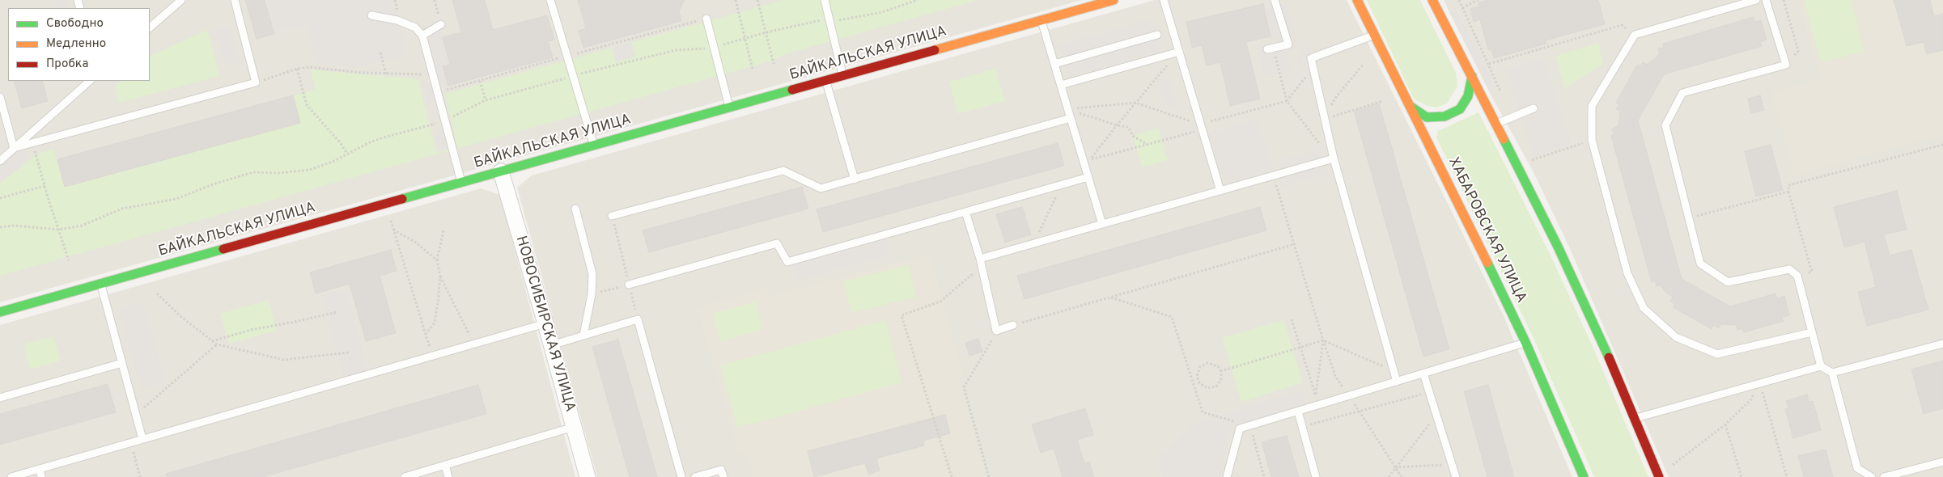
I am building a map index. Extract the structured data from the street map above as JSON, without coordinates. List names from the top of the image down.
{
  "streets": {
    "street": ["БАЙКАЛЬСКАЯ УЛИЦА", "ХАБАРОВСКАЯ УЛИЦА", "НОВОСИБИРСКАЯ УЛИЦА"]
  },
  "crossings": [
    ["БАЙКАЛЬСКАЯ УЛИЦА", "НОВОСИБИРСКАЯ УЛИЦА"]
  ],
  "legend": ["Свободно", "Медленно", "Пробка"]
}
